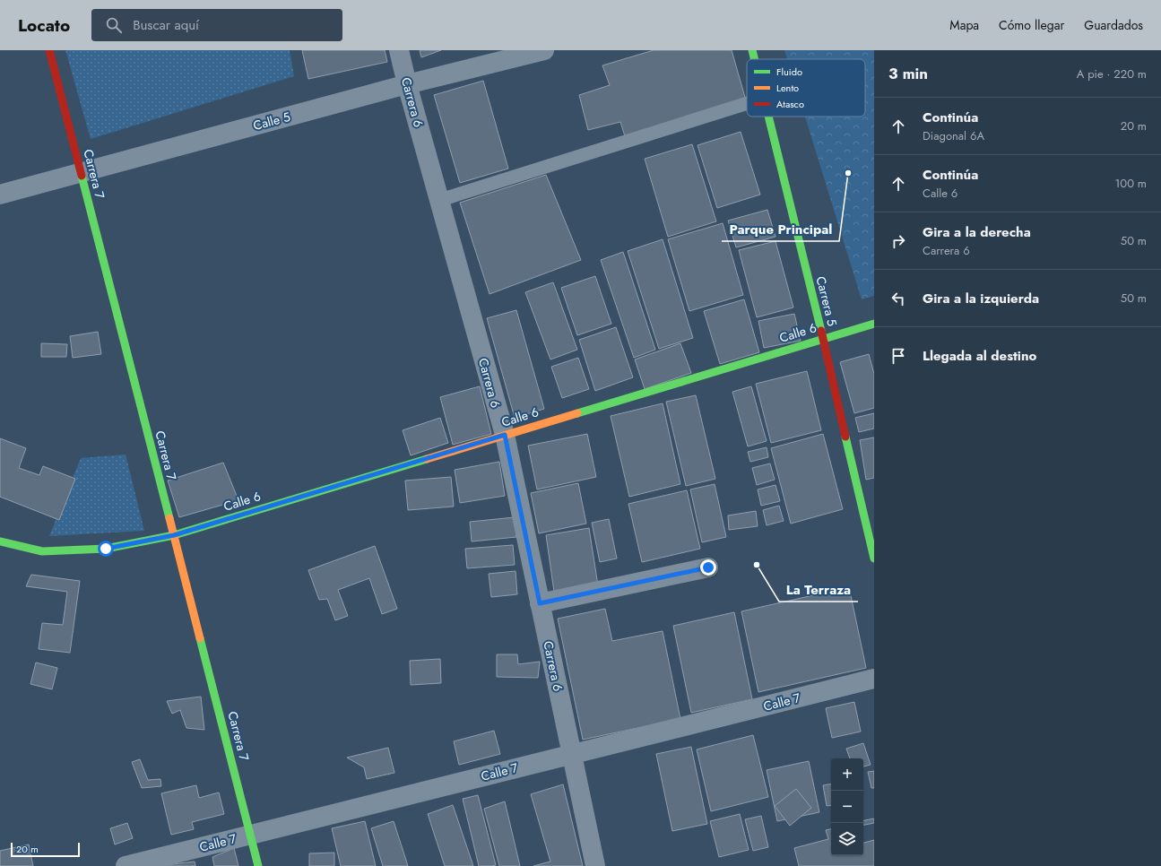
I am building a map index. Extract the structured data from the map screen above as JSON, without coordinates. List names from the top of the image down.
{
  "streets": {
    "street": [
      "Carrera 6",
      "Calle 5",
      "Carrera 7",
      "Carrera 5",
      "Calle 6",
      "Calle 7"
    ]
  },
  "crossings": [
    ["Carrera 6", "Calle 5"],
    ["Carrera 6", "Calle 6"],
    ["Carrera 6", "Calle 7"],
    ["Calle 5", "Carrera 7"],
    ["Carrera 7", "Calle 6"],
    ["Carrera 7", "Calle 7"],
    ["Carrera 5", "Calle 6"]
  ],
  "places": ["Parque Principal", "La Terraza"],
  "legend": ["Fluido", "Lento", "Atasco"],
  "scale_bar": "20 m",
  "page": {
    "header": "Locato",
    "search": "Buscar aquí",
    "nav": ["Mapa", "Cómo llegar", "Guardados"],
    "heading": ["3 min", "A pie · 220 m"],
    "list": [
      ["Continúa", "Diagonal 6A", "20 m"],
      ["Continúa", "Calle 6", "100 m"],
      ["Gira a la derecha", "Carrera 6", "50 m"],
      ["Gira a la izquierda", "50 m"],
      "Llegada al destino"
    ],
    "map_buttons": ["+", "−"],
    "scale": "20 m"
  }
}
